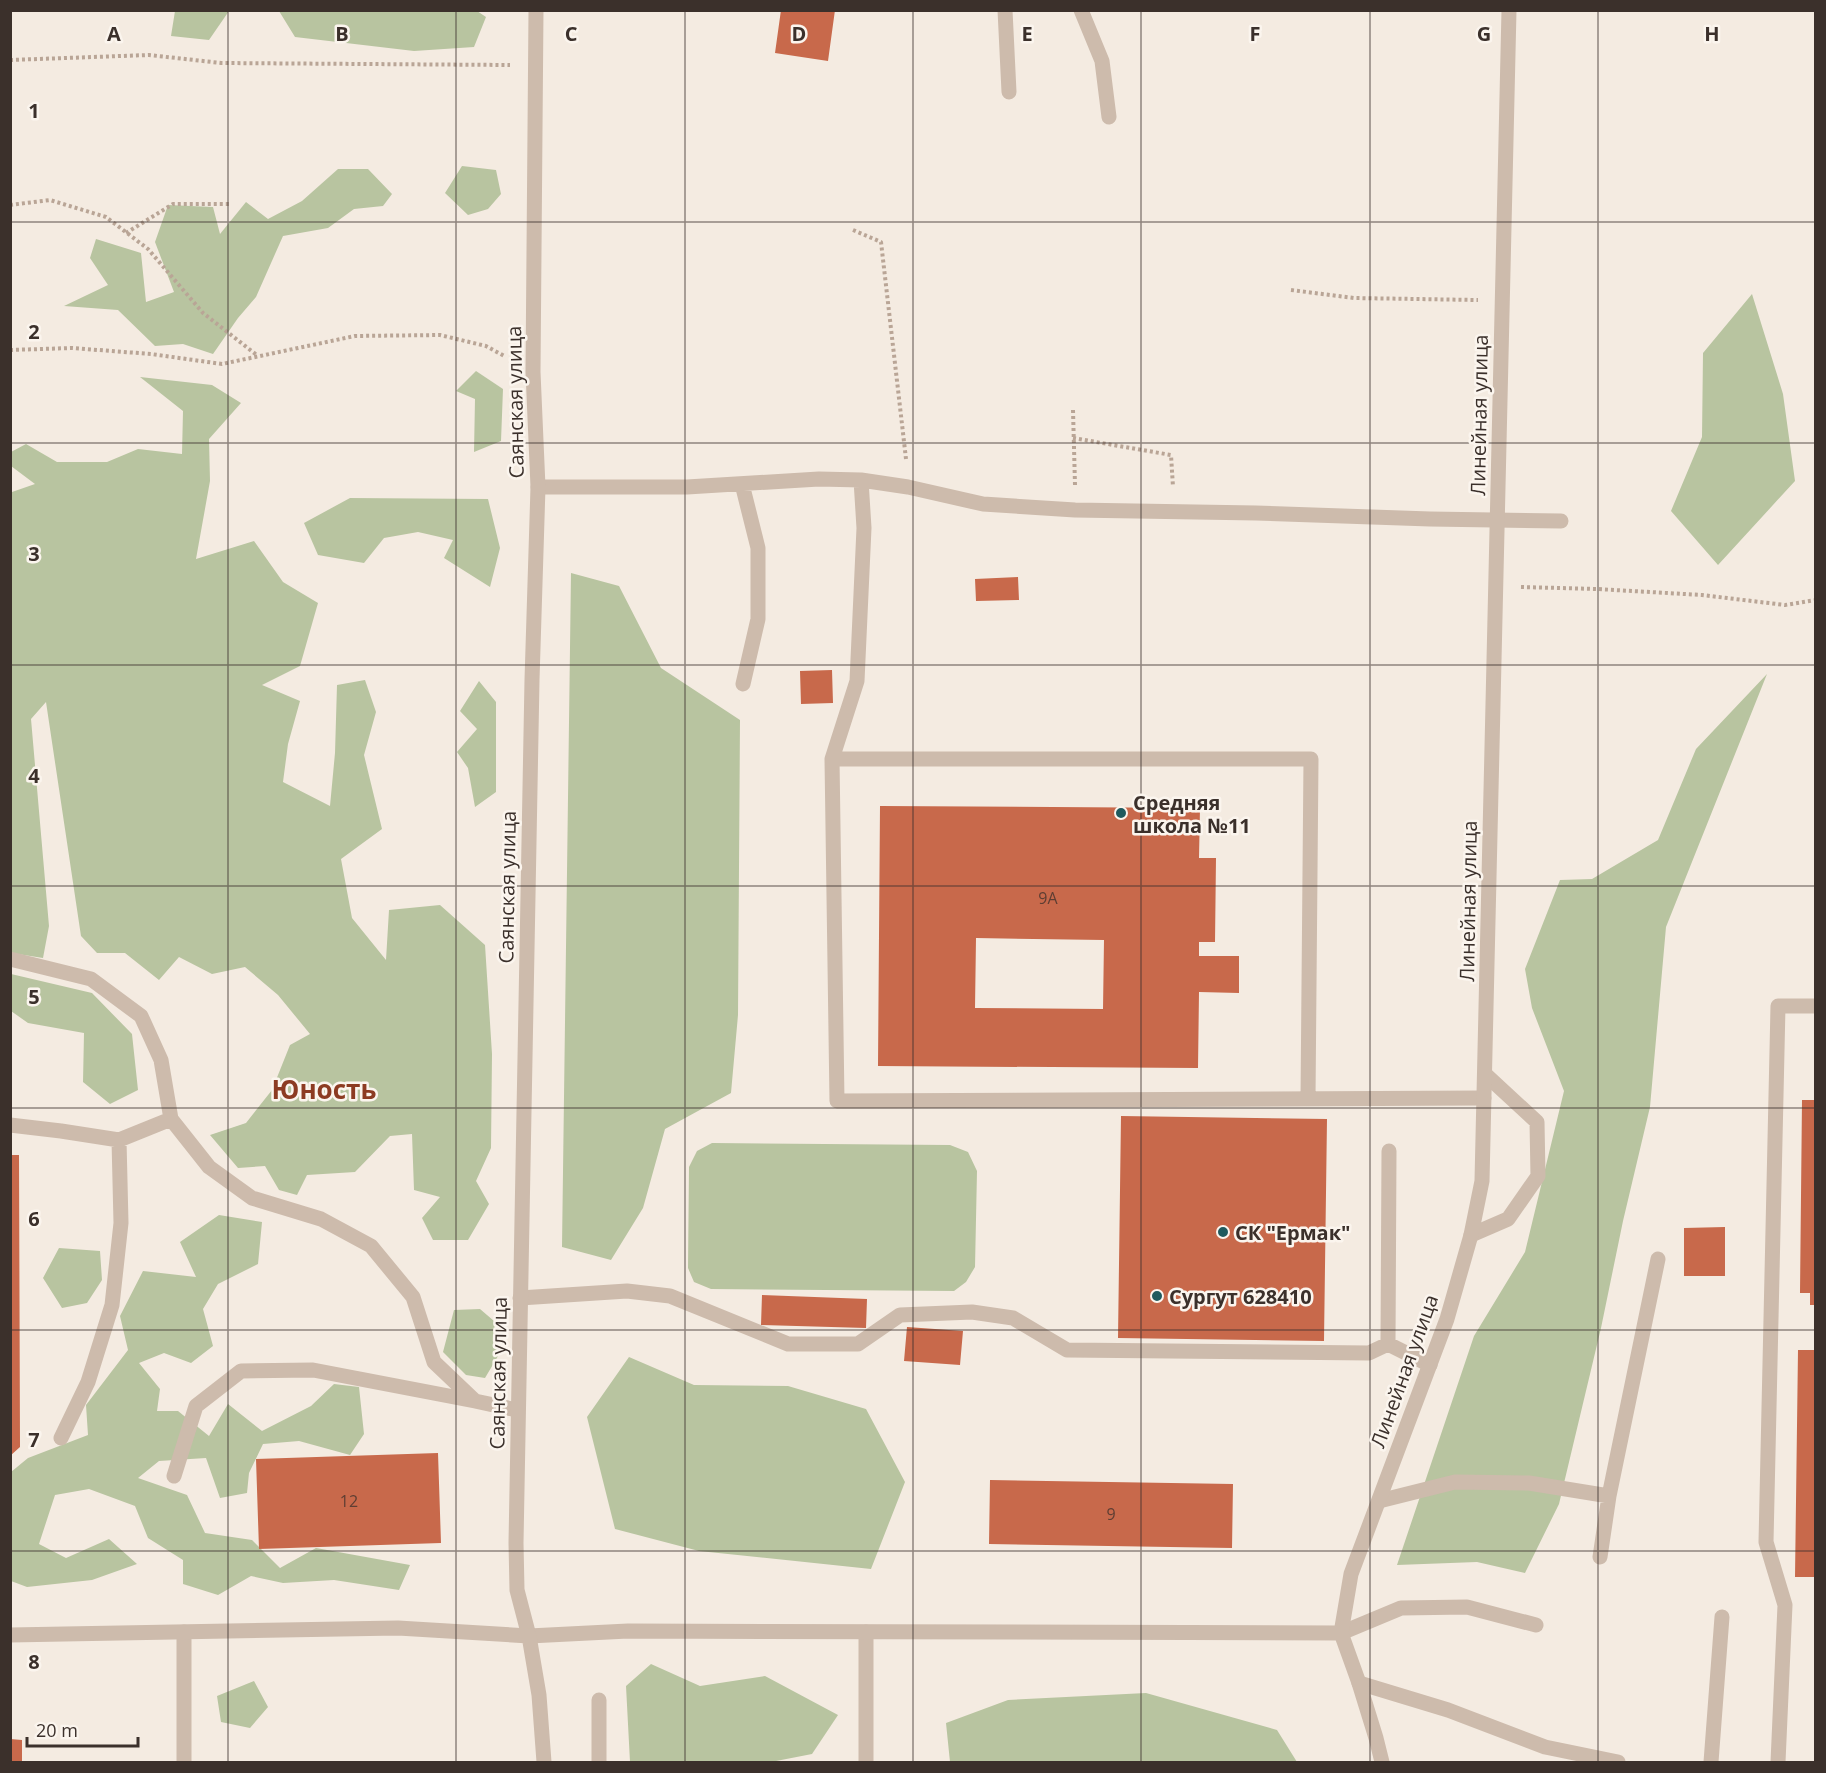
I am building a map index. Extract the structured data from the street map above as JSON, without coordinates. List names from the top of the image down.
{
  "streets": {
    "street": ["Саянская улица", "Линейная улица"]
  },
  "districts": ["Юность"],
  "places": ["Средняя школа №11", "СК \"Ермак\"", "Сургут 628410"],
  "house_numbers": ["9А", "12", "9"],
  "scale_bar": "20 m",
  "grid": {
    "columns": [
      "A",
      "B",
      "C",
      "D",
      "E",
      "F",
      "G",
      "H"
    ],
    "rows": [
      "1",
      "2",
      "3",
      "4",
      "5",
      "6",
      "7",
      "8"
    ]
  }
}
